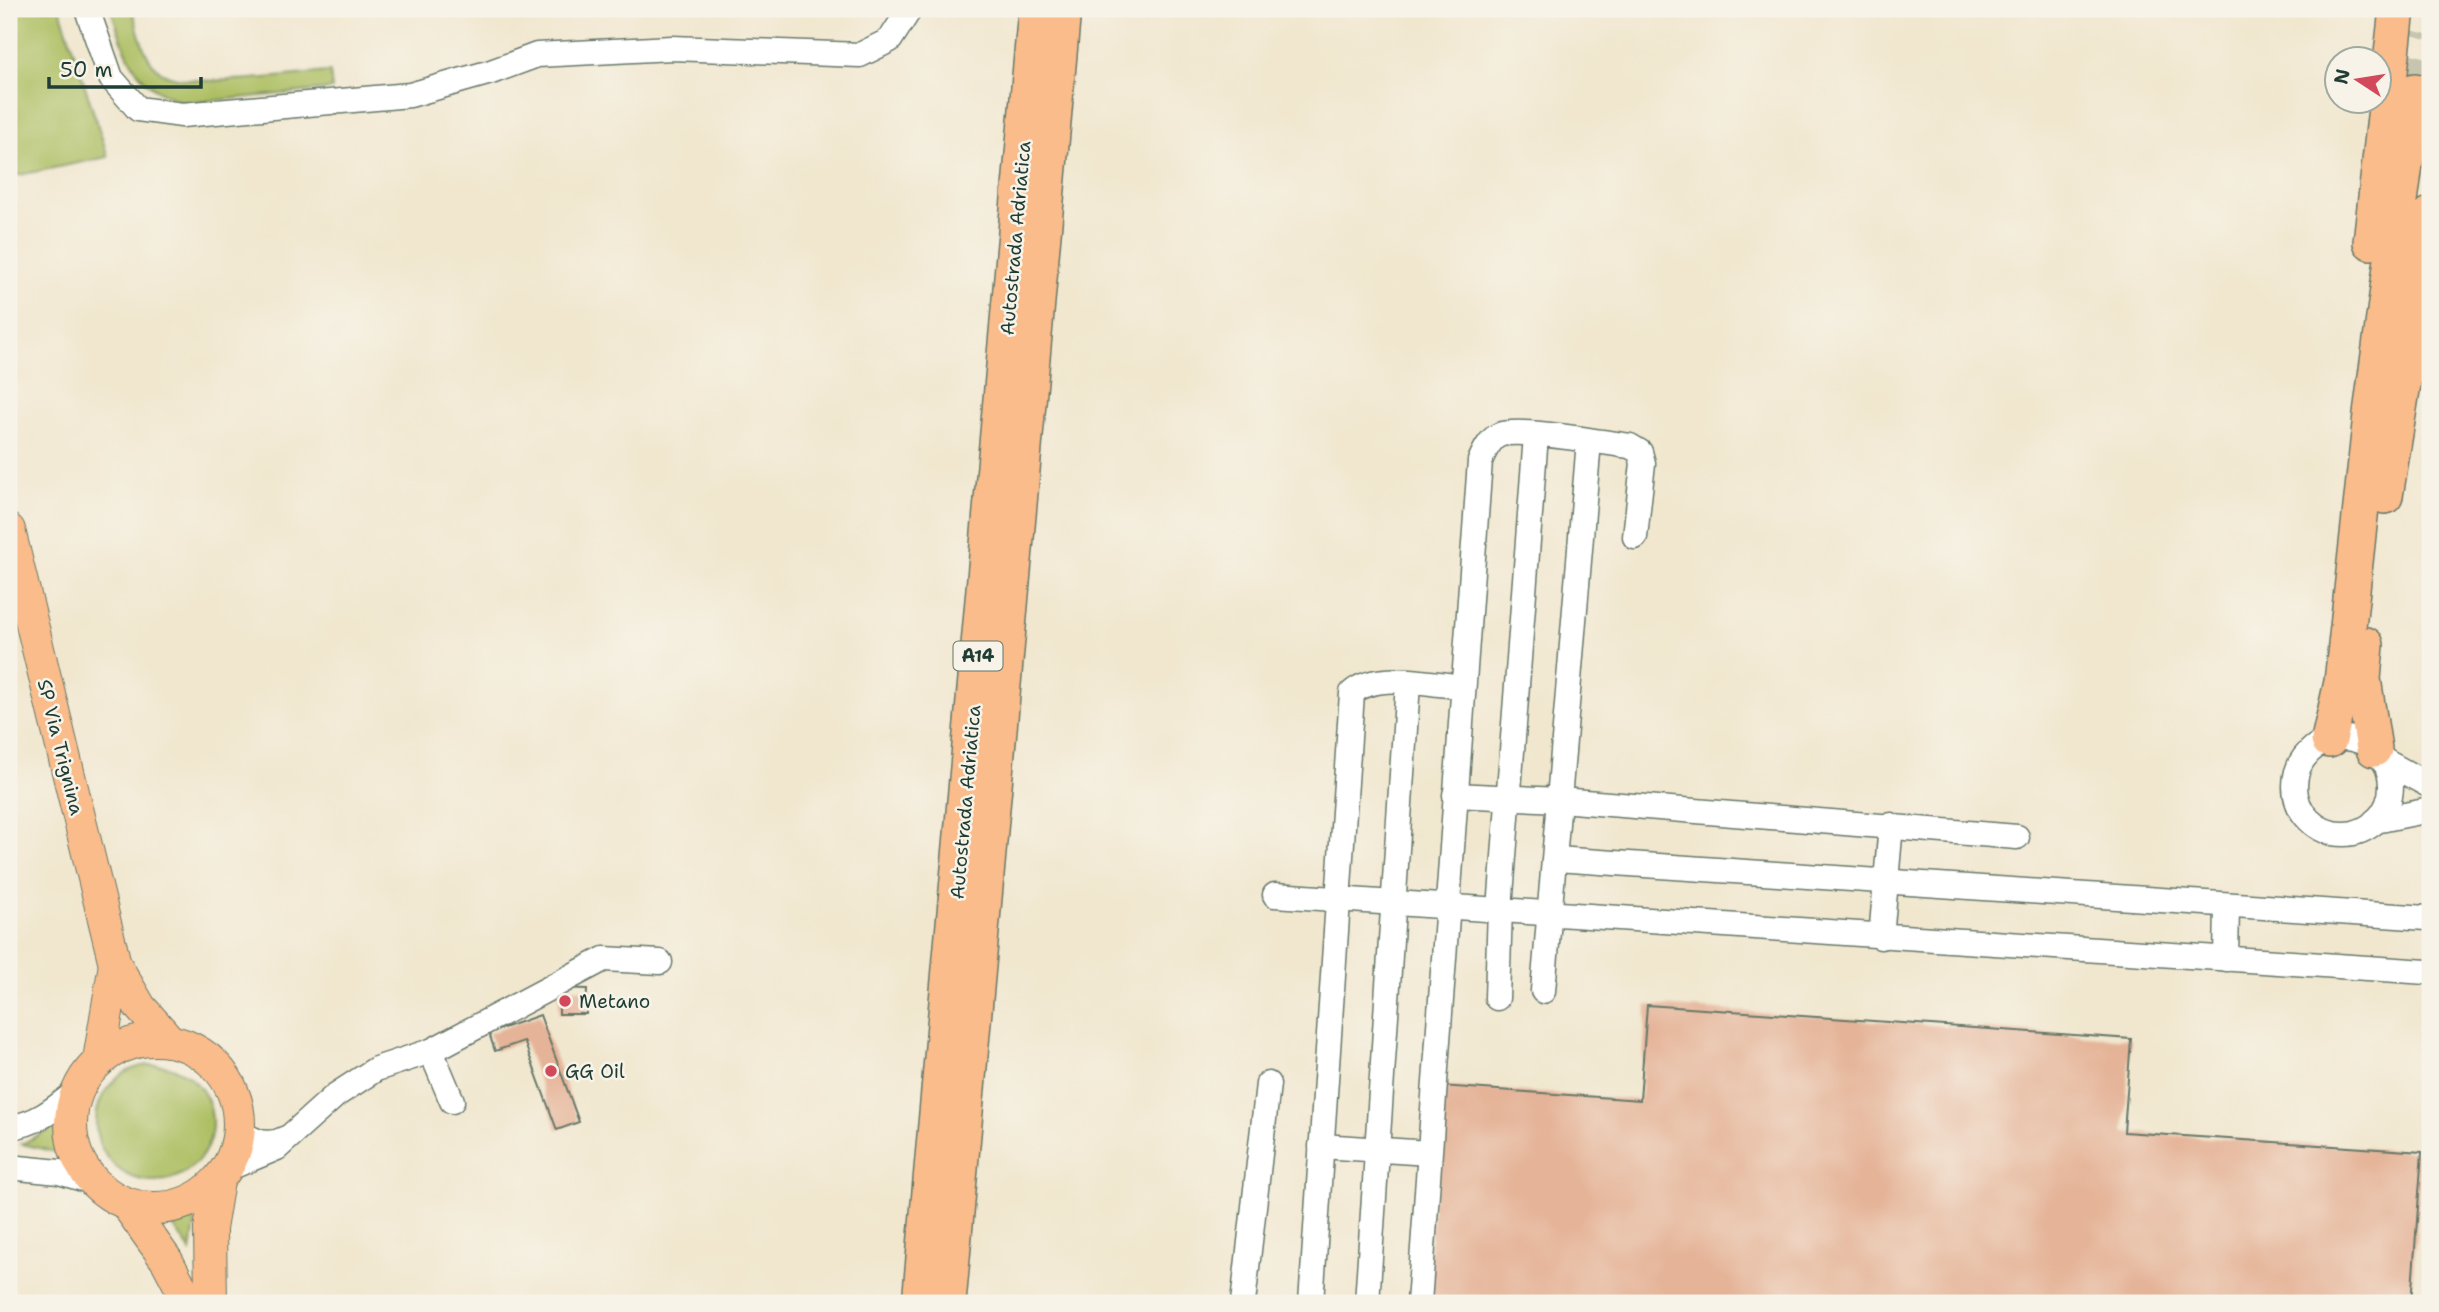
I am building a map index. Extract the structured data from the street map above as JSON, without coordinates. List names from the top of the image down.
{
  "streets": {
    "highway": ["Autostrada Adriatica", "A14"],
    "main road": ["SP Via Trignina"]
  },
  "places": ["Metano", "GG Oil"],
  "scale_bar": "50 m",
  "north": "left"
}
